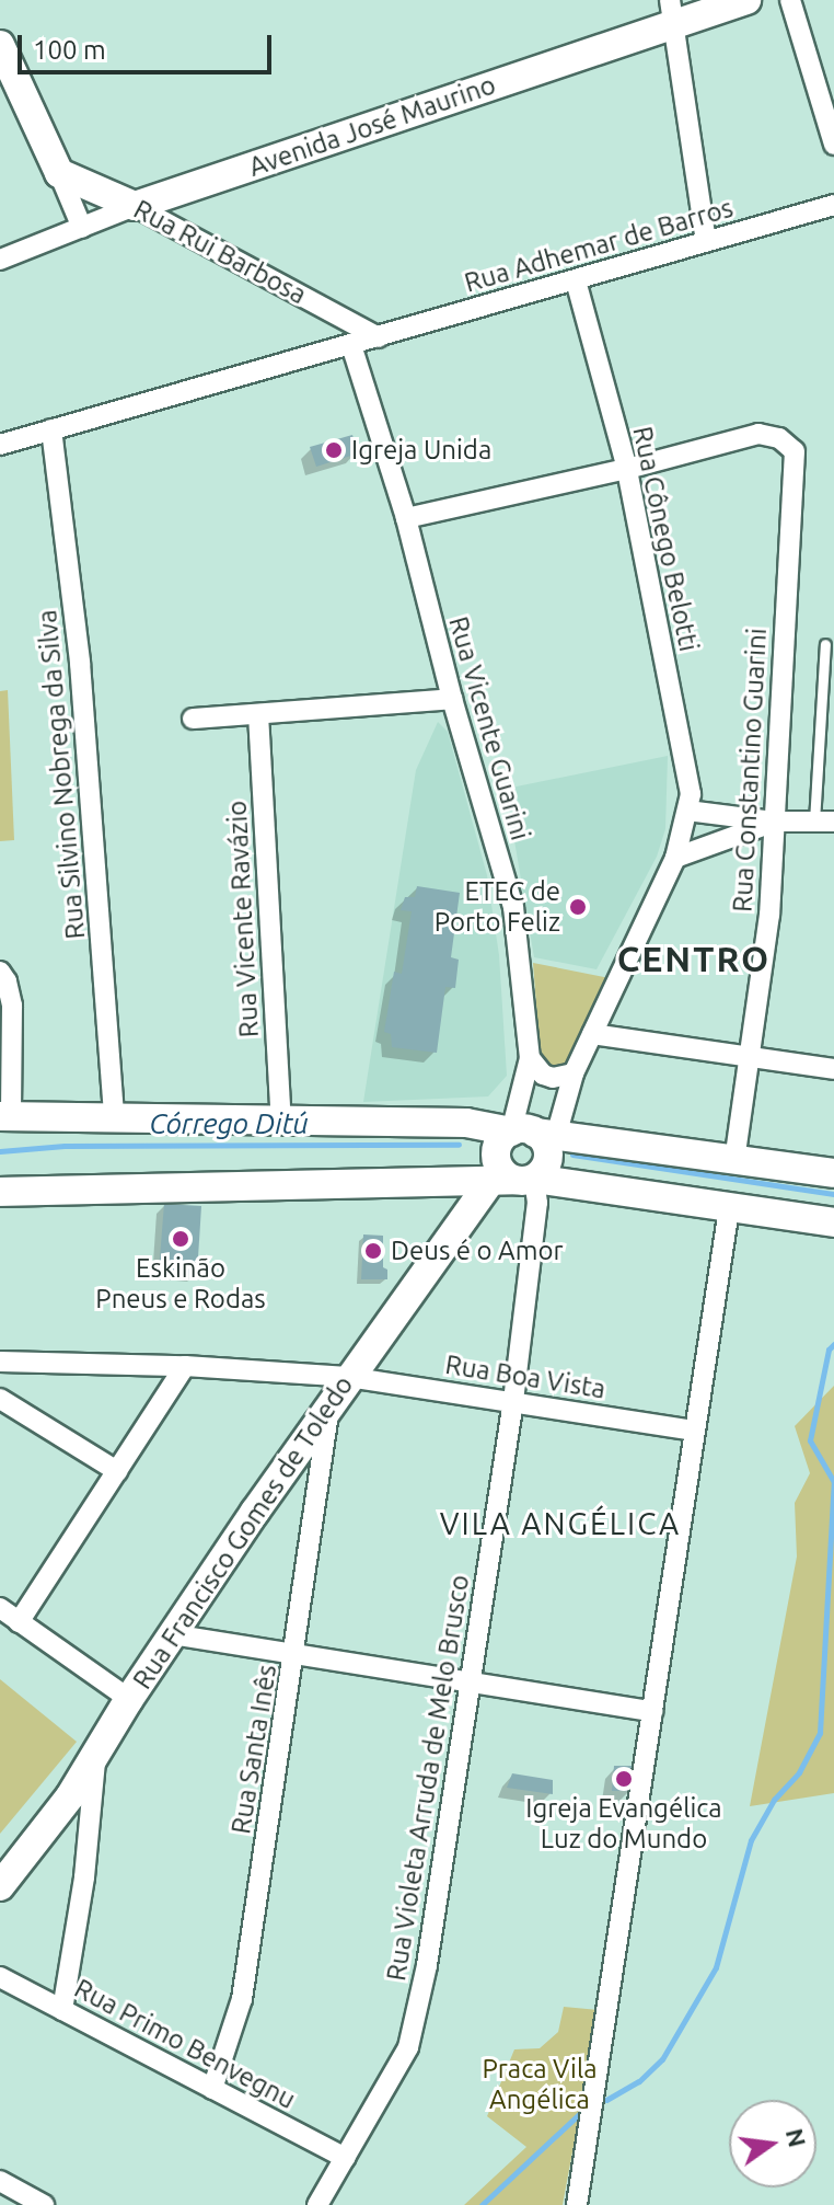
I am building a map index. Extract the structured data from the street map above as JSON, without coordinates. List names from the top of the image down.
{
  "streets": {
    "street": [
      "Avenida José Maurino",
      "Rua Adhemar de Barros",
      "Rua Rui Barbosa",
      "Rua Cônego Belotti",
      "Rua Vicente Guarini",
      "Rua Constantino Guarini",
      "Rua Silvino Nobrega da Silva",
      "Rua Vicente Ravázio",
      "Rua Boa Vista",
      "Rua Francisco Gomes de Toledo",
      "Rua Santa Inês",
      "Rua Violeta Arruda de Melo Brusco",
      "Rua Primo Benvegnu"
    ]
  },
  "crossings": [
    ["Avenida José Maurino", "Rua Rui Barbosa"],
    ["Rua Adhemar de Barros", "Rua Rui Barbosa"],
    ["Rua Adhemar de Barros", "Rua Cônego Belotti"],
    ["Rua Adhemar de Barros", "Rua Vicente Guarini"],
    ["Rua Adhemar de Barros", "Rua Silvino Nobrega da Silva"],
    ["Rua Cônego Belotti", "Rua Vicente Guarini"],
    ["Rua Cônego Belotti", "Rua Constantino Guarini"],
    ["Rua Cônego Belotti", "Rua Francisco Gomes de Toledo"],
    ["Rua Cônego Belotti", "Rua Violeta Arruda de Melo Brusco"],
    ["Rua Vicente Guarini", "Rua Francisco Gomes de Toledo"],
    ["Rua Vicente Guarini", "Rua Violeta Arruda de Melo Brusco"],
    ["Rua Boa Vista", "Rua Francisco Gomes de Toledo"],
    ["Rua Boa Vista", "Rua Violeta Arruda de Melo Brusco"],
    ["Rua Francisco Gomes de Toledo", "Rua Santa Inês"],
    ["Rua Francisco Gomes de Toledo", "Rua Violeta Arruda de Melo Brusco"],
    ["Rua Santa Inês", "Rua Primo Benvegnu"],
    ["Rua Violeta Arruda de Melo Brusco", "Rua Primo Benvegnu"]
  ],
  "districts": ["CENTRO", "VILA ANGÉLICA"],
  "water": ["Córrego Ditú"],
  "parks": ["Praca Vila Angélica"],
  "places": [
    "Igreja Unida",
    "ETEC de Porto Feliz",
    "Eskinão Pneus e Rodas",
    "Deus é o Amor",
    "Igreja Evangélica Luz do Mundo"
  ],
  "scale_bar": "100 m",
  "north": "right"
}
